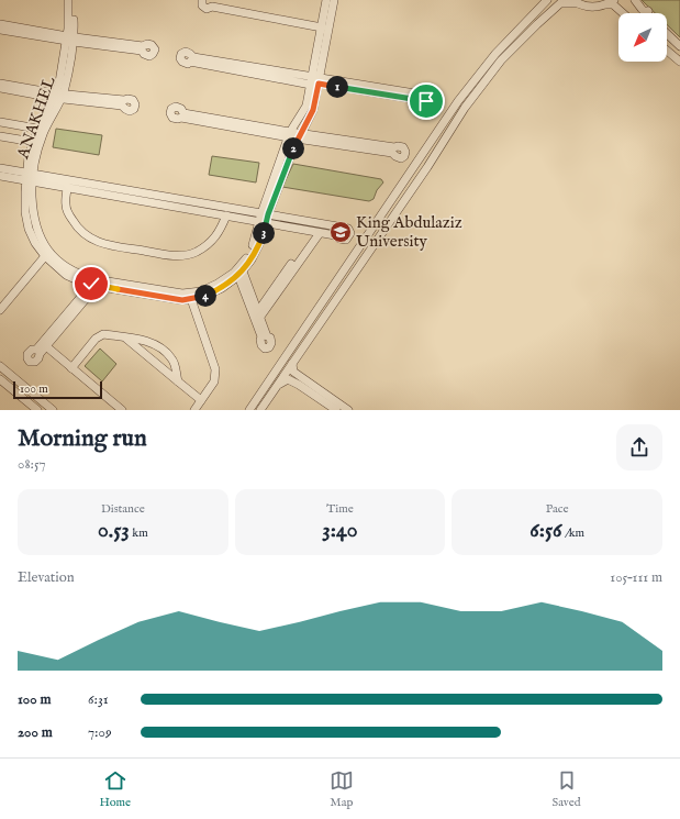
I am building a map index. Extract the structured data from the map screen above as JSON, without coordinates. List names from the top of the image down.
{
  "streets": {
    "street": ["ANAKHEL"]
  },
  "places": {
    "school or university": ["King Abdulaziz University"]
  },
  "scale_bar": "100 m",
  "north": "bottom left",
  "page": {
    "pins": [
      "1",
      "2",
      "3",
      "4"
    ],
    "scale": "100 m",
    "heading": ["Morning run", "08:57"],
    "stats": [
      ["Distance", "0.53 km"],
      ["Time", "3:40"],
      ["Pace", "6:56 /km"]
    ],
    "chart": ["Elevation", "105–111 m"],
    "list": [
      {
        "name": "100 m",
        "note": "6:31"
      },
      {
        "name": "200 m",
        "note": "7:09"
      }
    ],
    "tabs": ["Home", "Map", "Saved"]
  }
}
